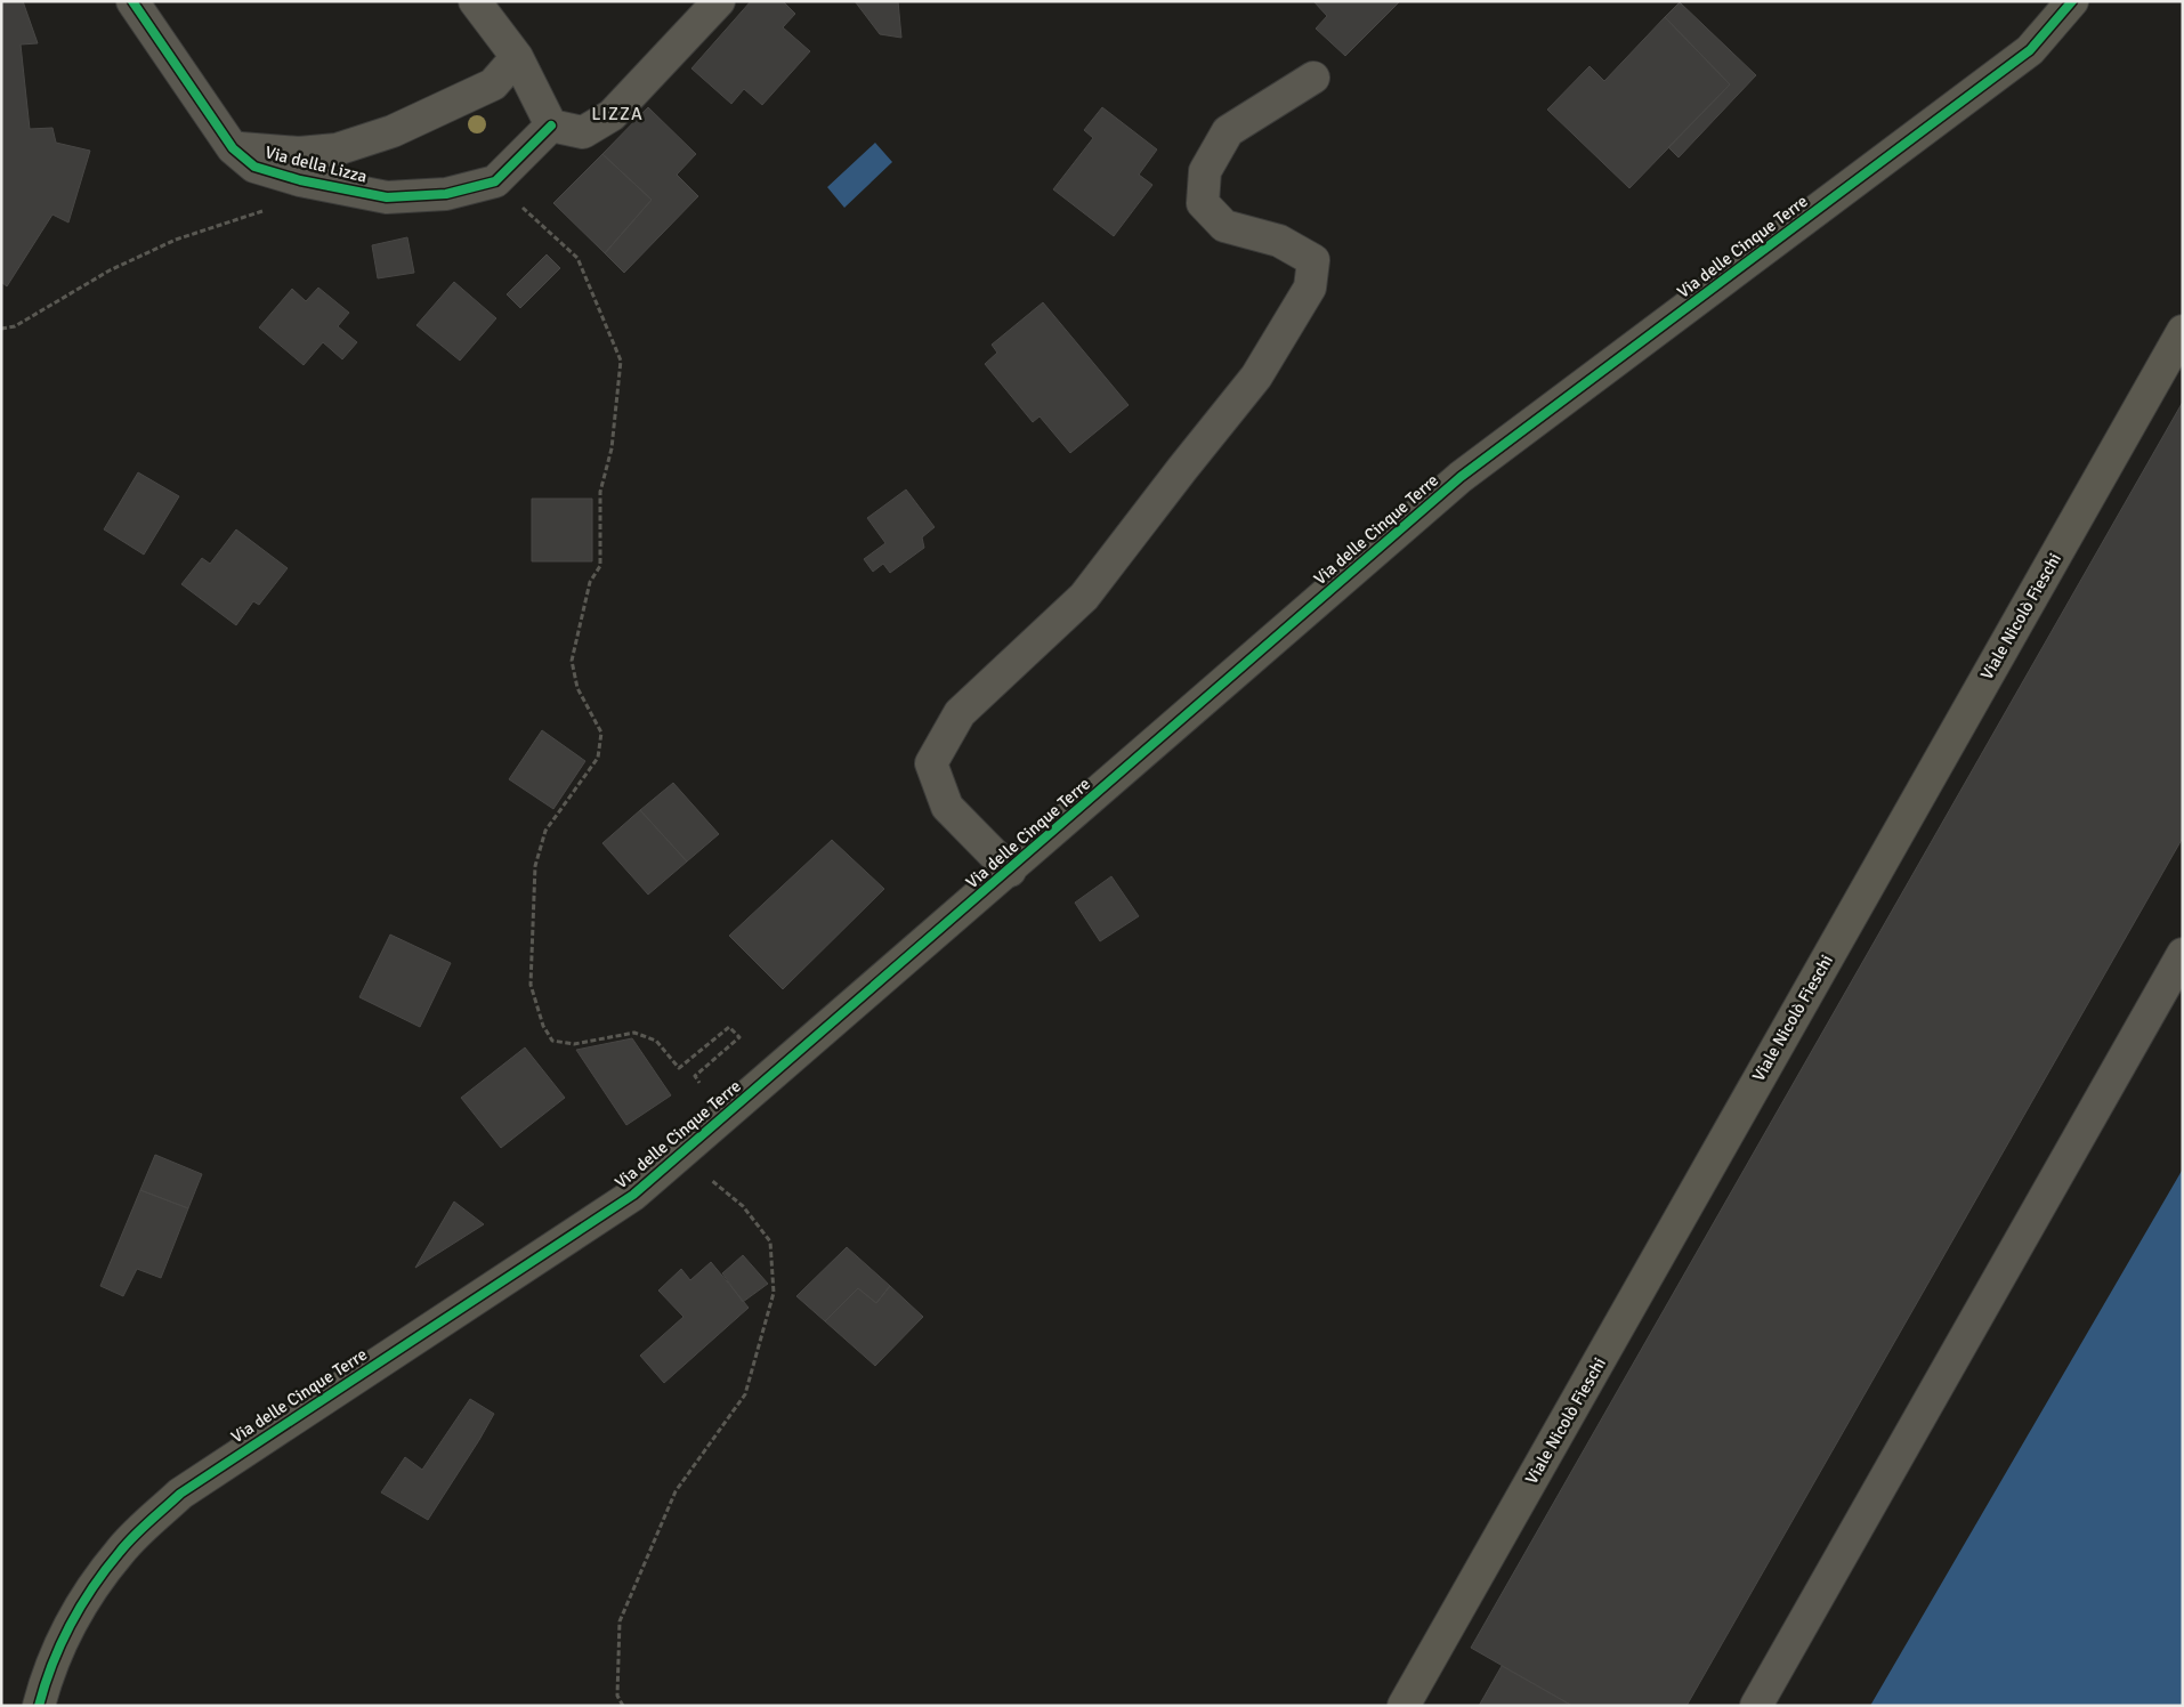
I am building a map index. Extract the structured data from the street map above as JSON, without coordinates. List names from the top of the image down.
{
  "streets": {
    "main road": ["Via delle Cinque Terre", "Viale Nicolò Fieschi"],
    "street": ["Via della Lizza"]
  },
  "districts": ["LIZZA"]
}
